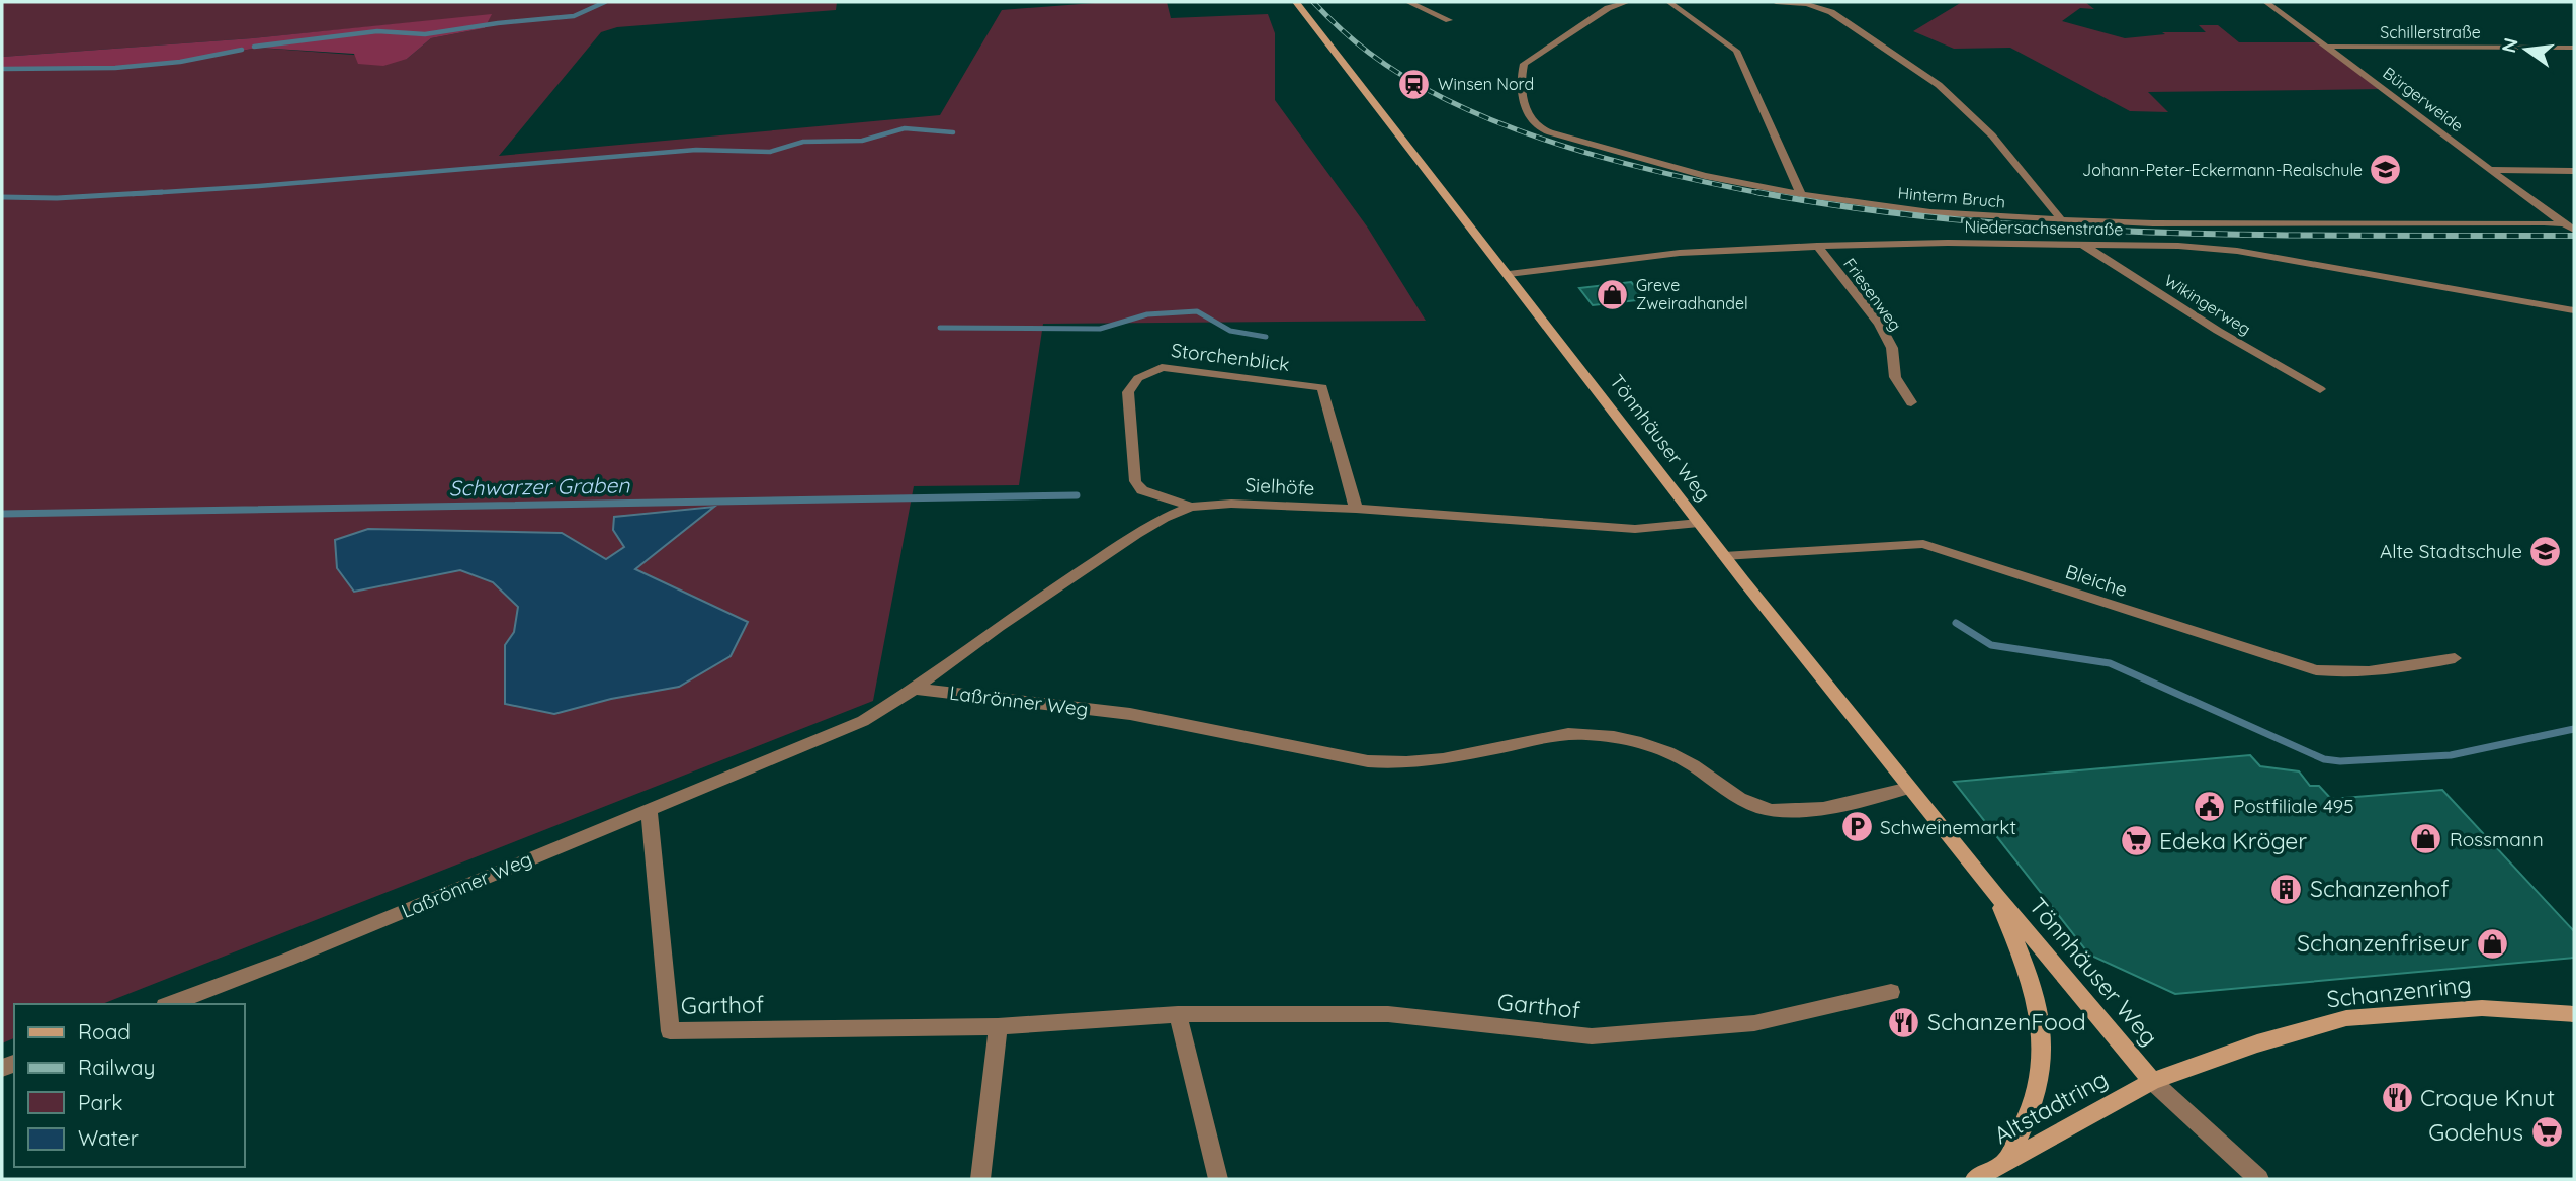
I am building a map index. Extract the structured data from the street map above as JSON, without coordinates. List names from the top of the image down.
{
  "streets": {
    "main road": ["Tönnhäuser Weg", "Schanzenring", "Altstadtring"],
    "street": [
      "Schillerstraße",
      "Bürgerweide",
      "Hinterm Bruch",
      "Niedersachsenstraße",
      "Friesenweg",
      "Wikingerweg",
      "Storchenblick",
      "Sielhöfe",
      "Bleiche",
      "Laßrönner Weg",
      "Garthof"
    ]
  },
  "crossings": [
    ["Schillerstraße", "Bürgerweide"],
    ["Bürgerweide", "Hinterm Bruch"],
    ["Niedersachsenstraße", "Friesenweg"],
    ["Niedersachsenstraße", "Wikingerweg"],
    ["Niedersachsenstraße", "Tönnhäuser Weg"],
    ["Storchenblick", "Sielhöfe"],
    ["Tönnhäuser Weg", "Sielhöfe"],
    ["Tönnhäuser Weg", "Bleiche"],
    ["Tönnhäuser Weg", "Laßrönner Weg"],
    ["Tönnhäuser Weg", "Schanzenring"],
    ["Tönnhäuser Weg", "Altstadtring"],
    ["Sielhöfe", "Laßrönner Weg"],
    ["Laßrönner Weg", "Garthof"],
    ["Schanzenring", "Altstadtring"]
  ],
  "water": ["Schwarzer Graben"],
  "places": {
    "station": ["Winsen Nord"],
    "school or university": ["Johann-Peter-Eckermann-Realschule", "Alte Stadtschule"],
    "shop": ["Greve Zweiradhandel", "Rossmann", "Schanzenfriseur"],
    "public building": ["Postfiliale 495"],
    "parking": ["Schweinemarkt"],
    "supermarket": ["Edeka Kröger", "Godehus"],
    "building": ["Schanzenhof"],
    "restaurant": ["SchanzenFood", "Croque Knut"]
  },
  "legend": [
    "Road",
    "Railway",
    "Park",
    "Water"
  ],
  "north": "left"
}
